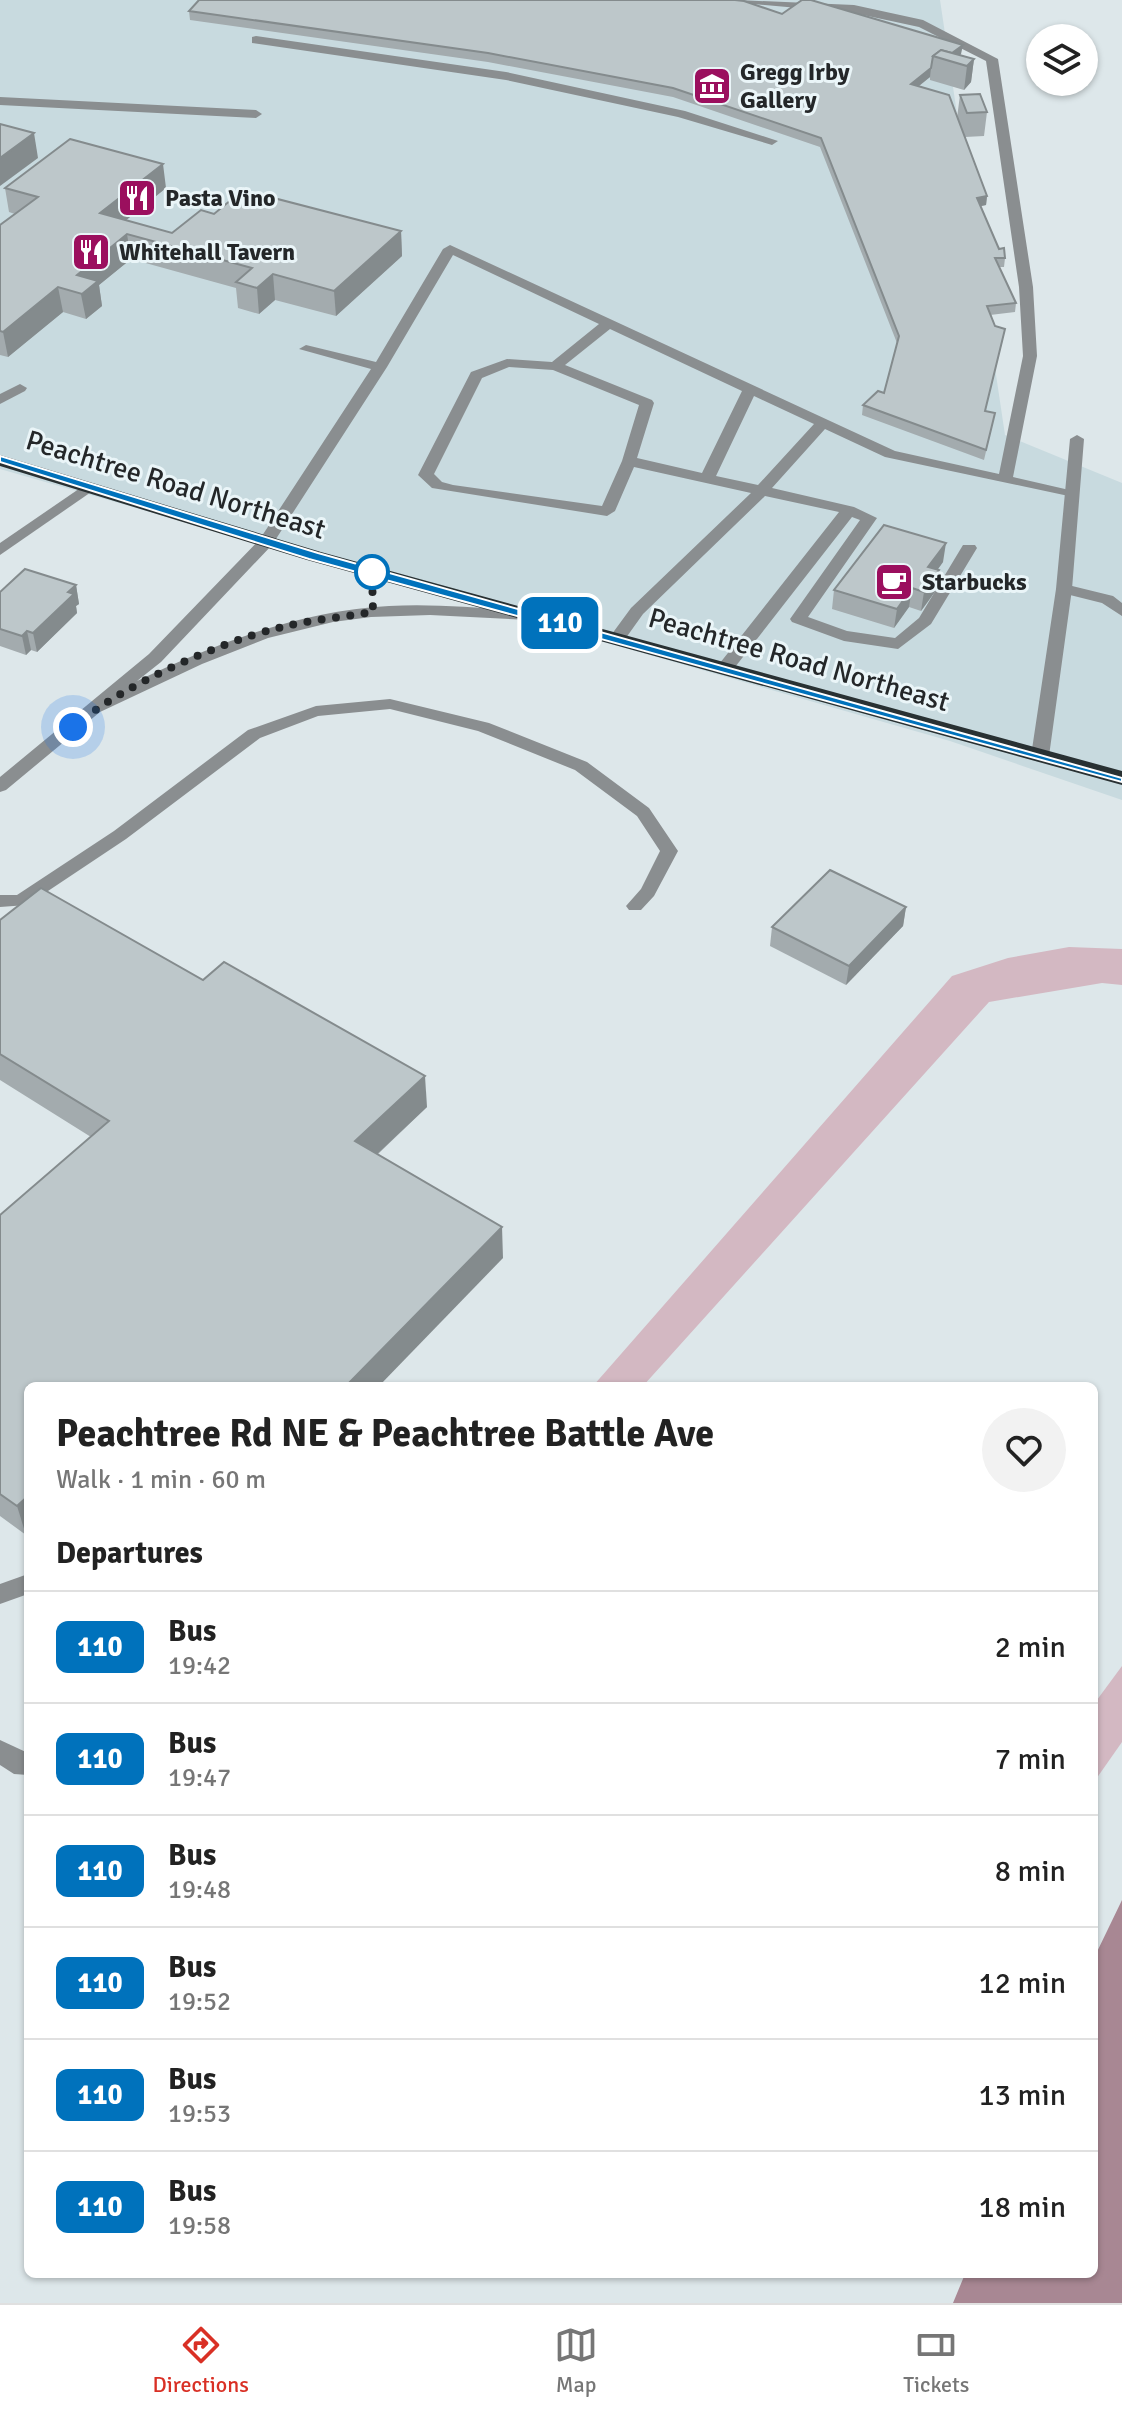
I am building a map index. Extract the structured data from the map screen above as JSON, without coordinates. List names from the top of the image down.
{
  "streets": {
    "highway": ["Peachtree Road Northeast"]
  },
  "places": {
    "museum": ["Gregg Irby Gallery"],
    "restaurant": ["Pasta Vino", "Whitehall Tavern"],
    "cafe": ["Starbucks"]
  },
  "lines": ["bus line 110"],
  "page": {
    "on_map": "110",
    "heading": [
      ["Peachtree Rd NE & Peachtree Battle Ave", "Walk · 1 min · 60 m"],
      "Departures"
    ],
    "list": [
      {
        "mark": "110",
        "name": "Bus",
        "note": "19:42",
        "value": "2 min"
      },
      {
        "mark": "110",
        "name": "Bus",
        "note": "19:47",
        "value": "7 min"
      },
      {
        "mark": "110",
        "name": "Bus",
        "note": "19:48",
        "value": "8 min"
      },
      {
        "mark": "110",
        "name": "Bus",
        "note": "19:52",
        "value": "12 min"
      },
      {
        "mark": "110",
        "name": "Bus",
        "note": "19:53",
        "value": "13 min"
      },
      {
        "mark": "110",
        "name": "Bus",
        "note": "19:58",
        "value": "18 min"
      }
    ],
    "tabs": ["Directions", "Map", "Tickets"]
  }
}
